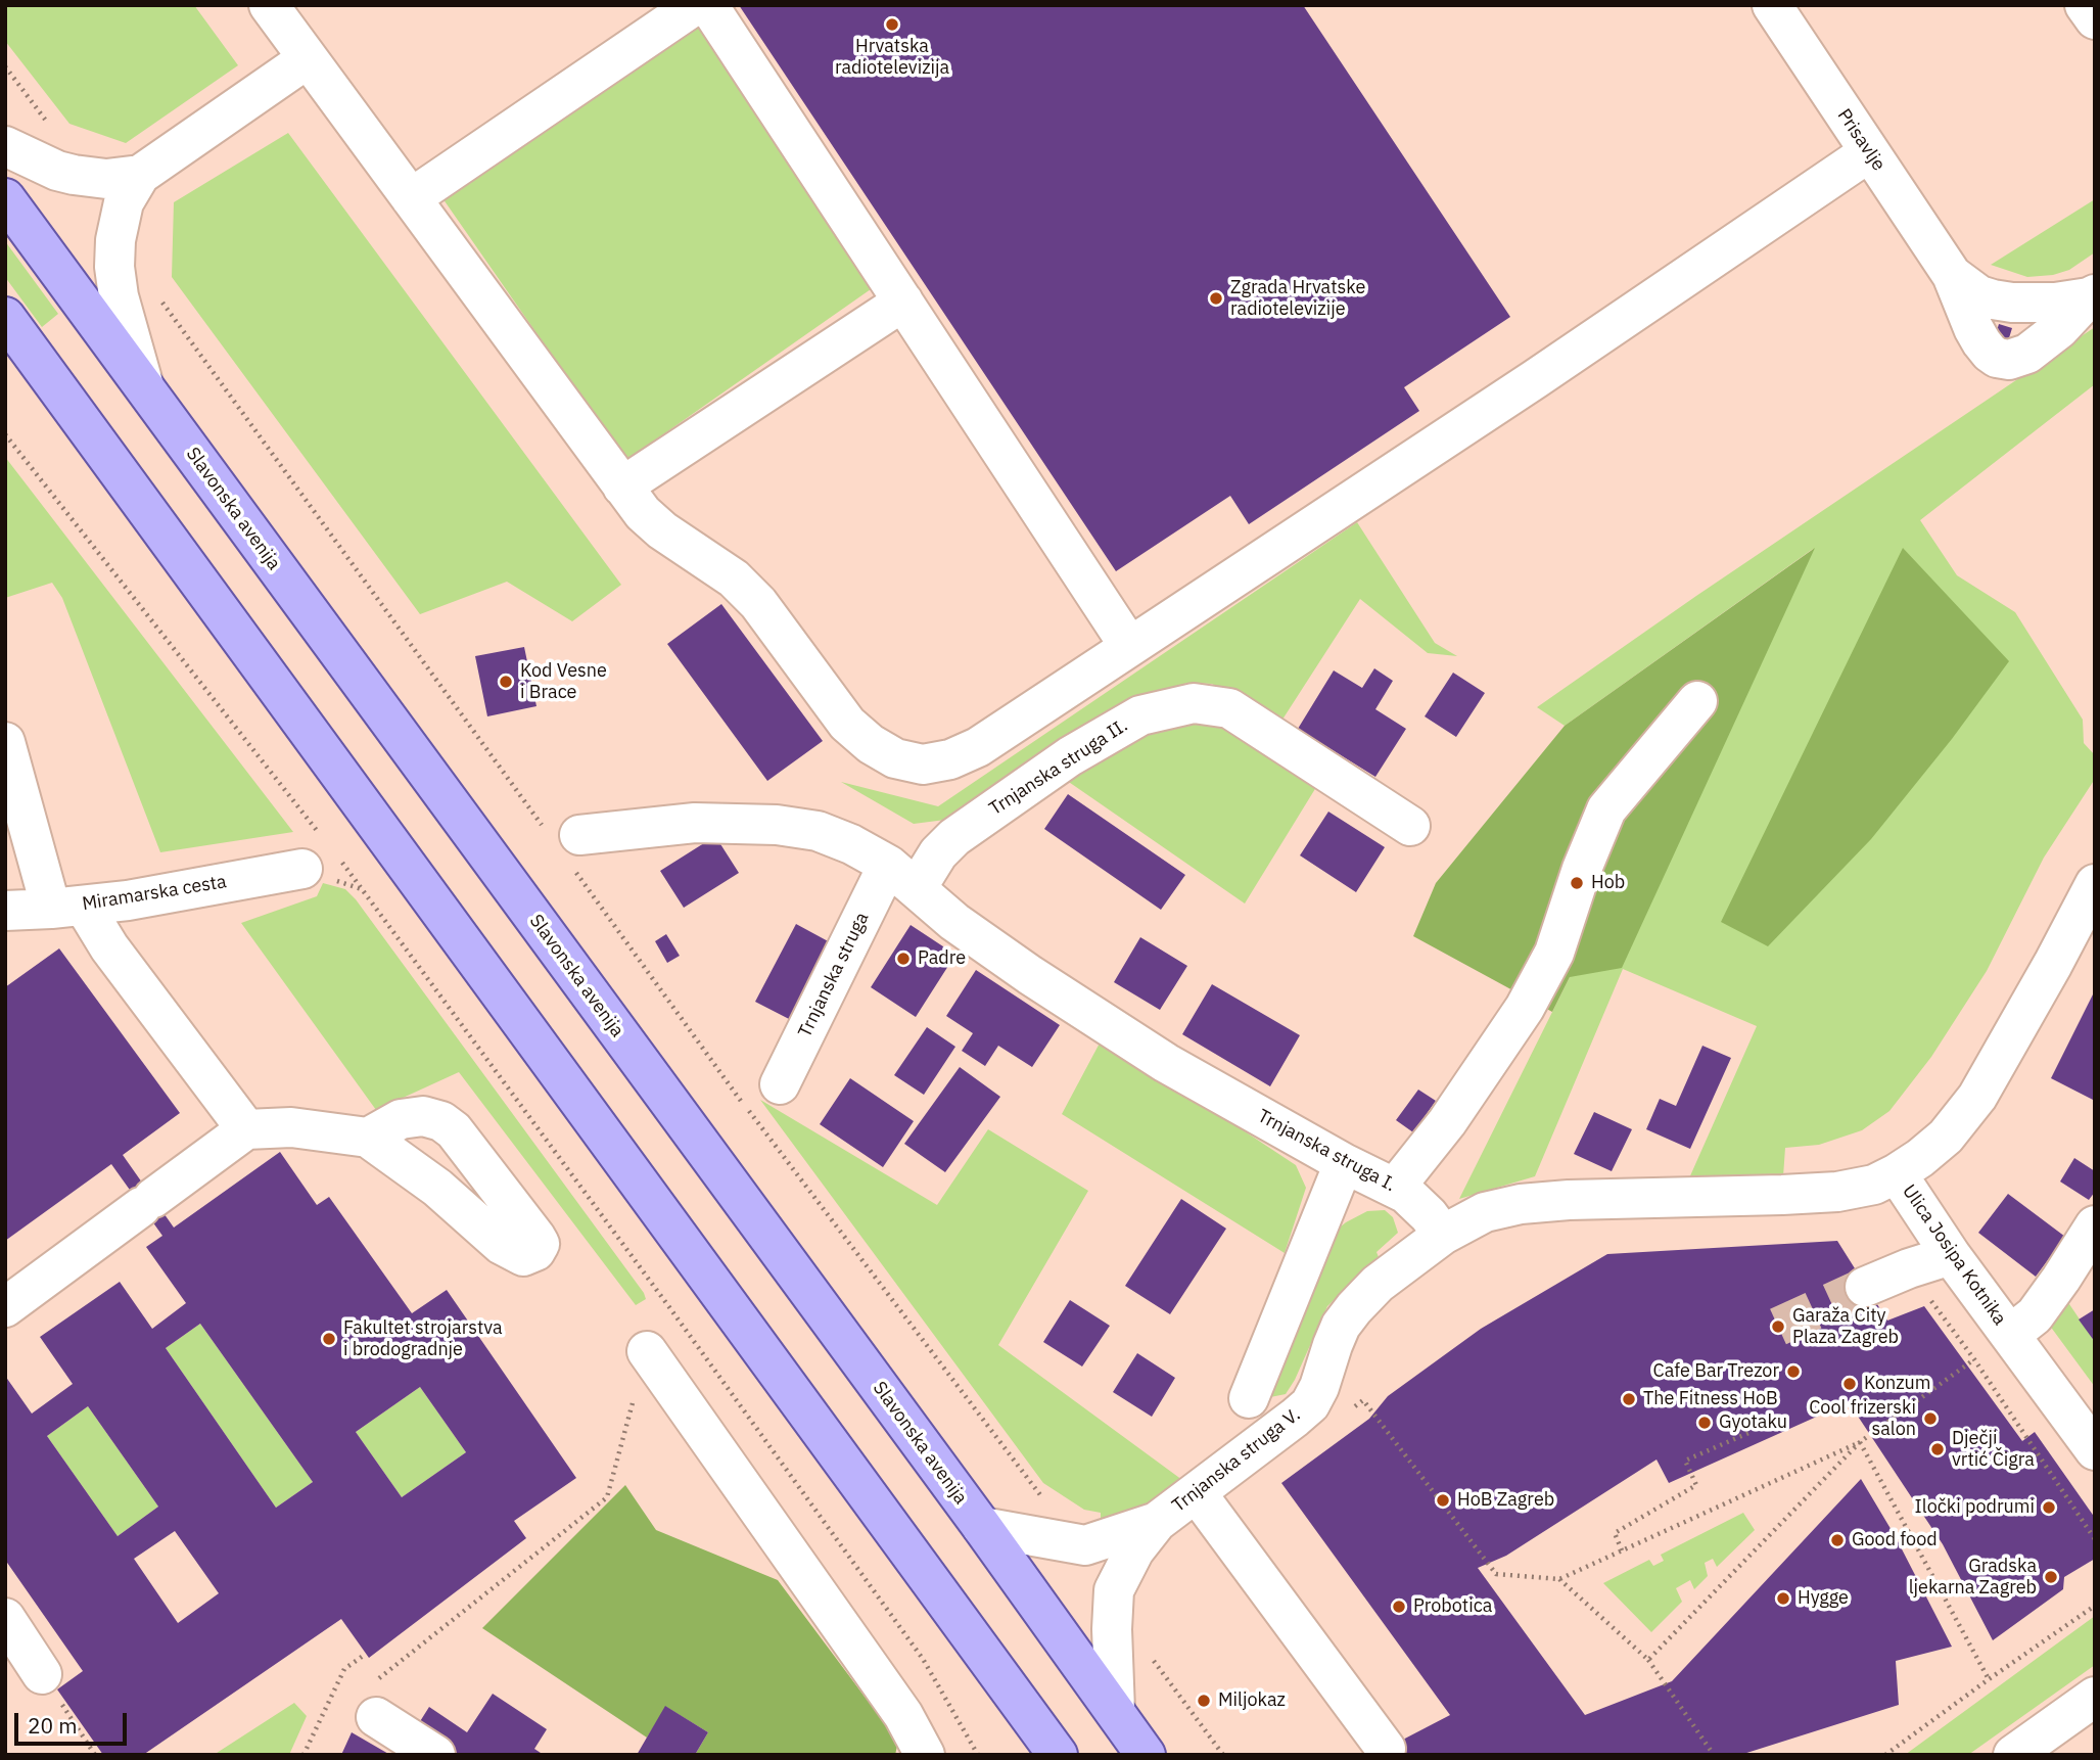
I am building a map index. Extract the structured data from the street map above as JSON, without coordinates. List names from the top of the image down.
{
  "streets": {
    "main road": ["Slavonska avenija"],
    "street": [
      "Prisavlje",
      "Trnjanska struga II.",
      "Miramarska cesta",
      "Trnjanska struga",
      "Trnjanska struga I.",
      "Ulica Josipa Kotnika",
      "Trnjanska struga V."
    ]
  },
  "crossings": [
    ["Trnjanska struga II.", "Trnjanska struga"],
    ["Trnjanska struga II.", "Trnjanska struga I."],
    ["Trnjanska struga", "Trnjanska struga I."],
    ["Trnjanska struga I.", "Trnjanska struga V."]
  ],
  "places": [
    "Hrvatska radiotelevizija",
    "Zgrada Hrvatske radiotelevizije",
    "Kod Vesne i Brace",
    "Hob",
    "Padre",
    "Garaža City Plaza Zagreb",
    "Fakultet strojarstva i brodogradnje",
    "Cafe Bar Trezor",
    "Konzum",
    "The Fitness HoB",
    "Cool frizerski salon",
    "Gyotaku",
    "Dječji vrtić Čigra",
    "HoB Zagreb",
    "Iločki podrumi",
    "Good food",
    "Gradska ljekarna Zagreb",
    "Hygge",
    "Probotica",
    "Miljokaz"
  ],
  "scale_bar": "20 m"
}
